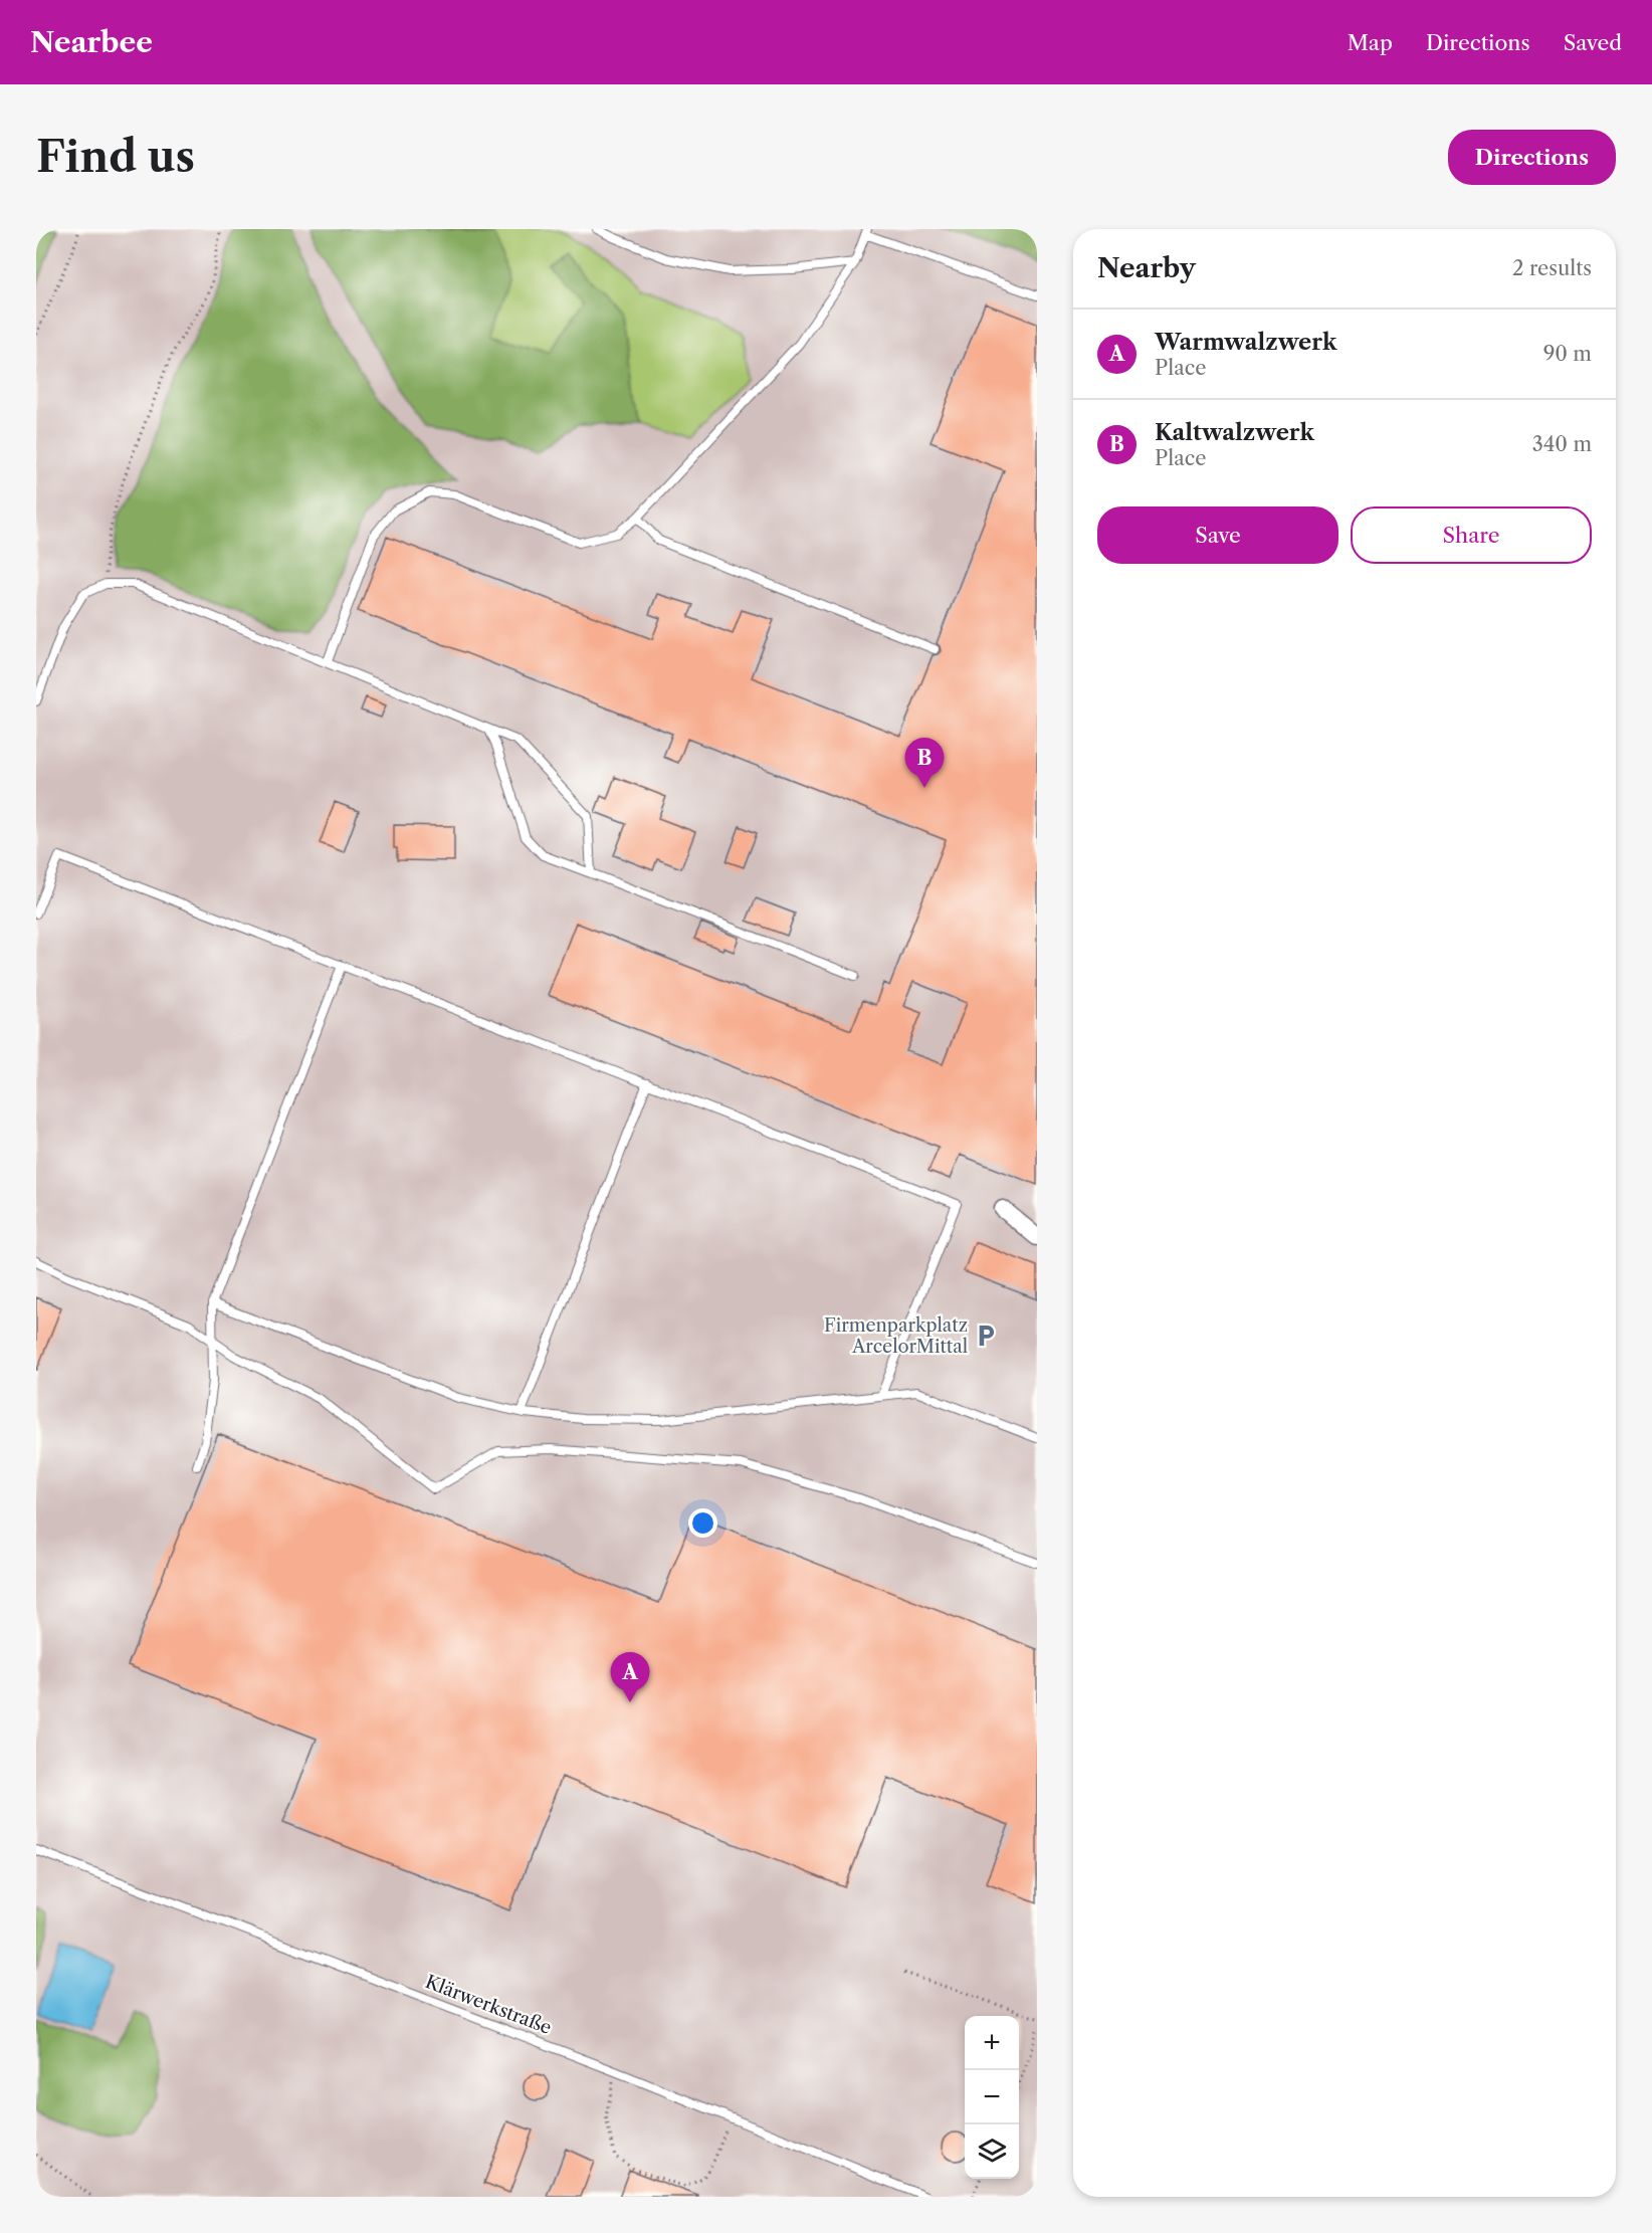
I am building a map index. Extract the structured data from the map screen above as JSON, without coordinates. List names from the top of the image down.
{
  "streets": {
    "lane": ["Klärwerkstraße"]
  },
  "places": {
    "parking": ["Firmenparkplatz ArcelorMittal"]
  },
  "page": {
    "header": "Nearbee",
    "nav": ["Map", "Directions", "Saved"],
    "buttons": [
      "Directions",
      ["Save", "Share"]
    ],
    "title": "Find us",
    "heading": ["Nearby", "2 results"],
    "list": [
      {
        "mark": "A",
        "name": "Warmwalzwerk",
        "note": "Place",
        "value": "90 m"
      },
      {
        "mark": "B",
        "name": "Kaltwalzwerk",
        "note": "Place",
        "value": "340 m"
      }
    ],
    "pins": ["B", "A"],
    "map_buttons": ["+", "−"]
  }
}
